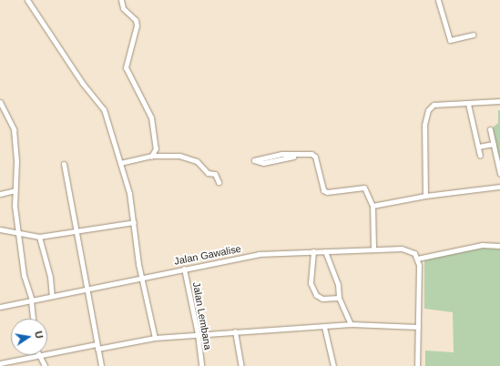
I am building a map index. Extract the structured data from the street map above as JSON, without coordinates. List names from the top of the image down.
{
  "streets": {
    "street": ["Jalan Gawalise", "Jalan Lembana"]
  },
  "crossings": [
    ["Jalan Gawalise", "Jalan Lembana"]
  ],
  "north": "right"
}
